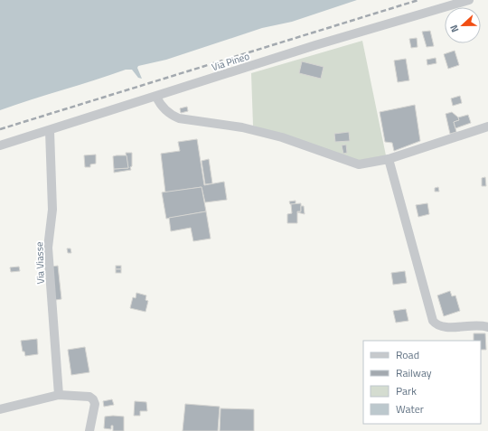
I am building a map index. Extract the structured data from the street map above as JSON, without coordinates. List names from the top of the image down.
{
  "streets": {
    "street": ["Via Pineo", "Via Viasse"]
  },
  "crossings": [
    ["Via Pineo", "Via Viasse"]
  ],
  "legend": [
    "Road",
    "Railway",
    "Park",
    "Water"
  ],
  "north": "left"
}
